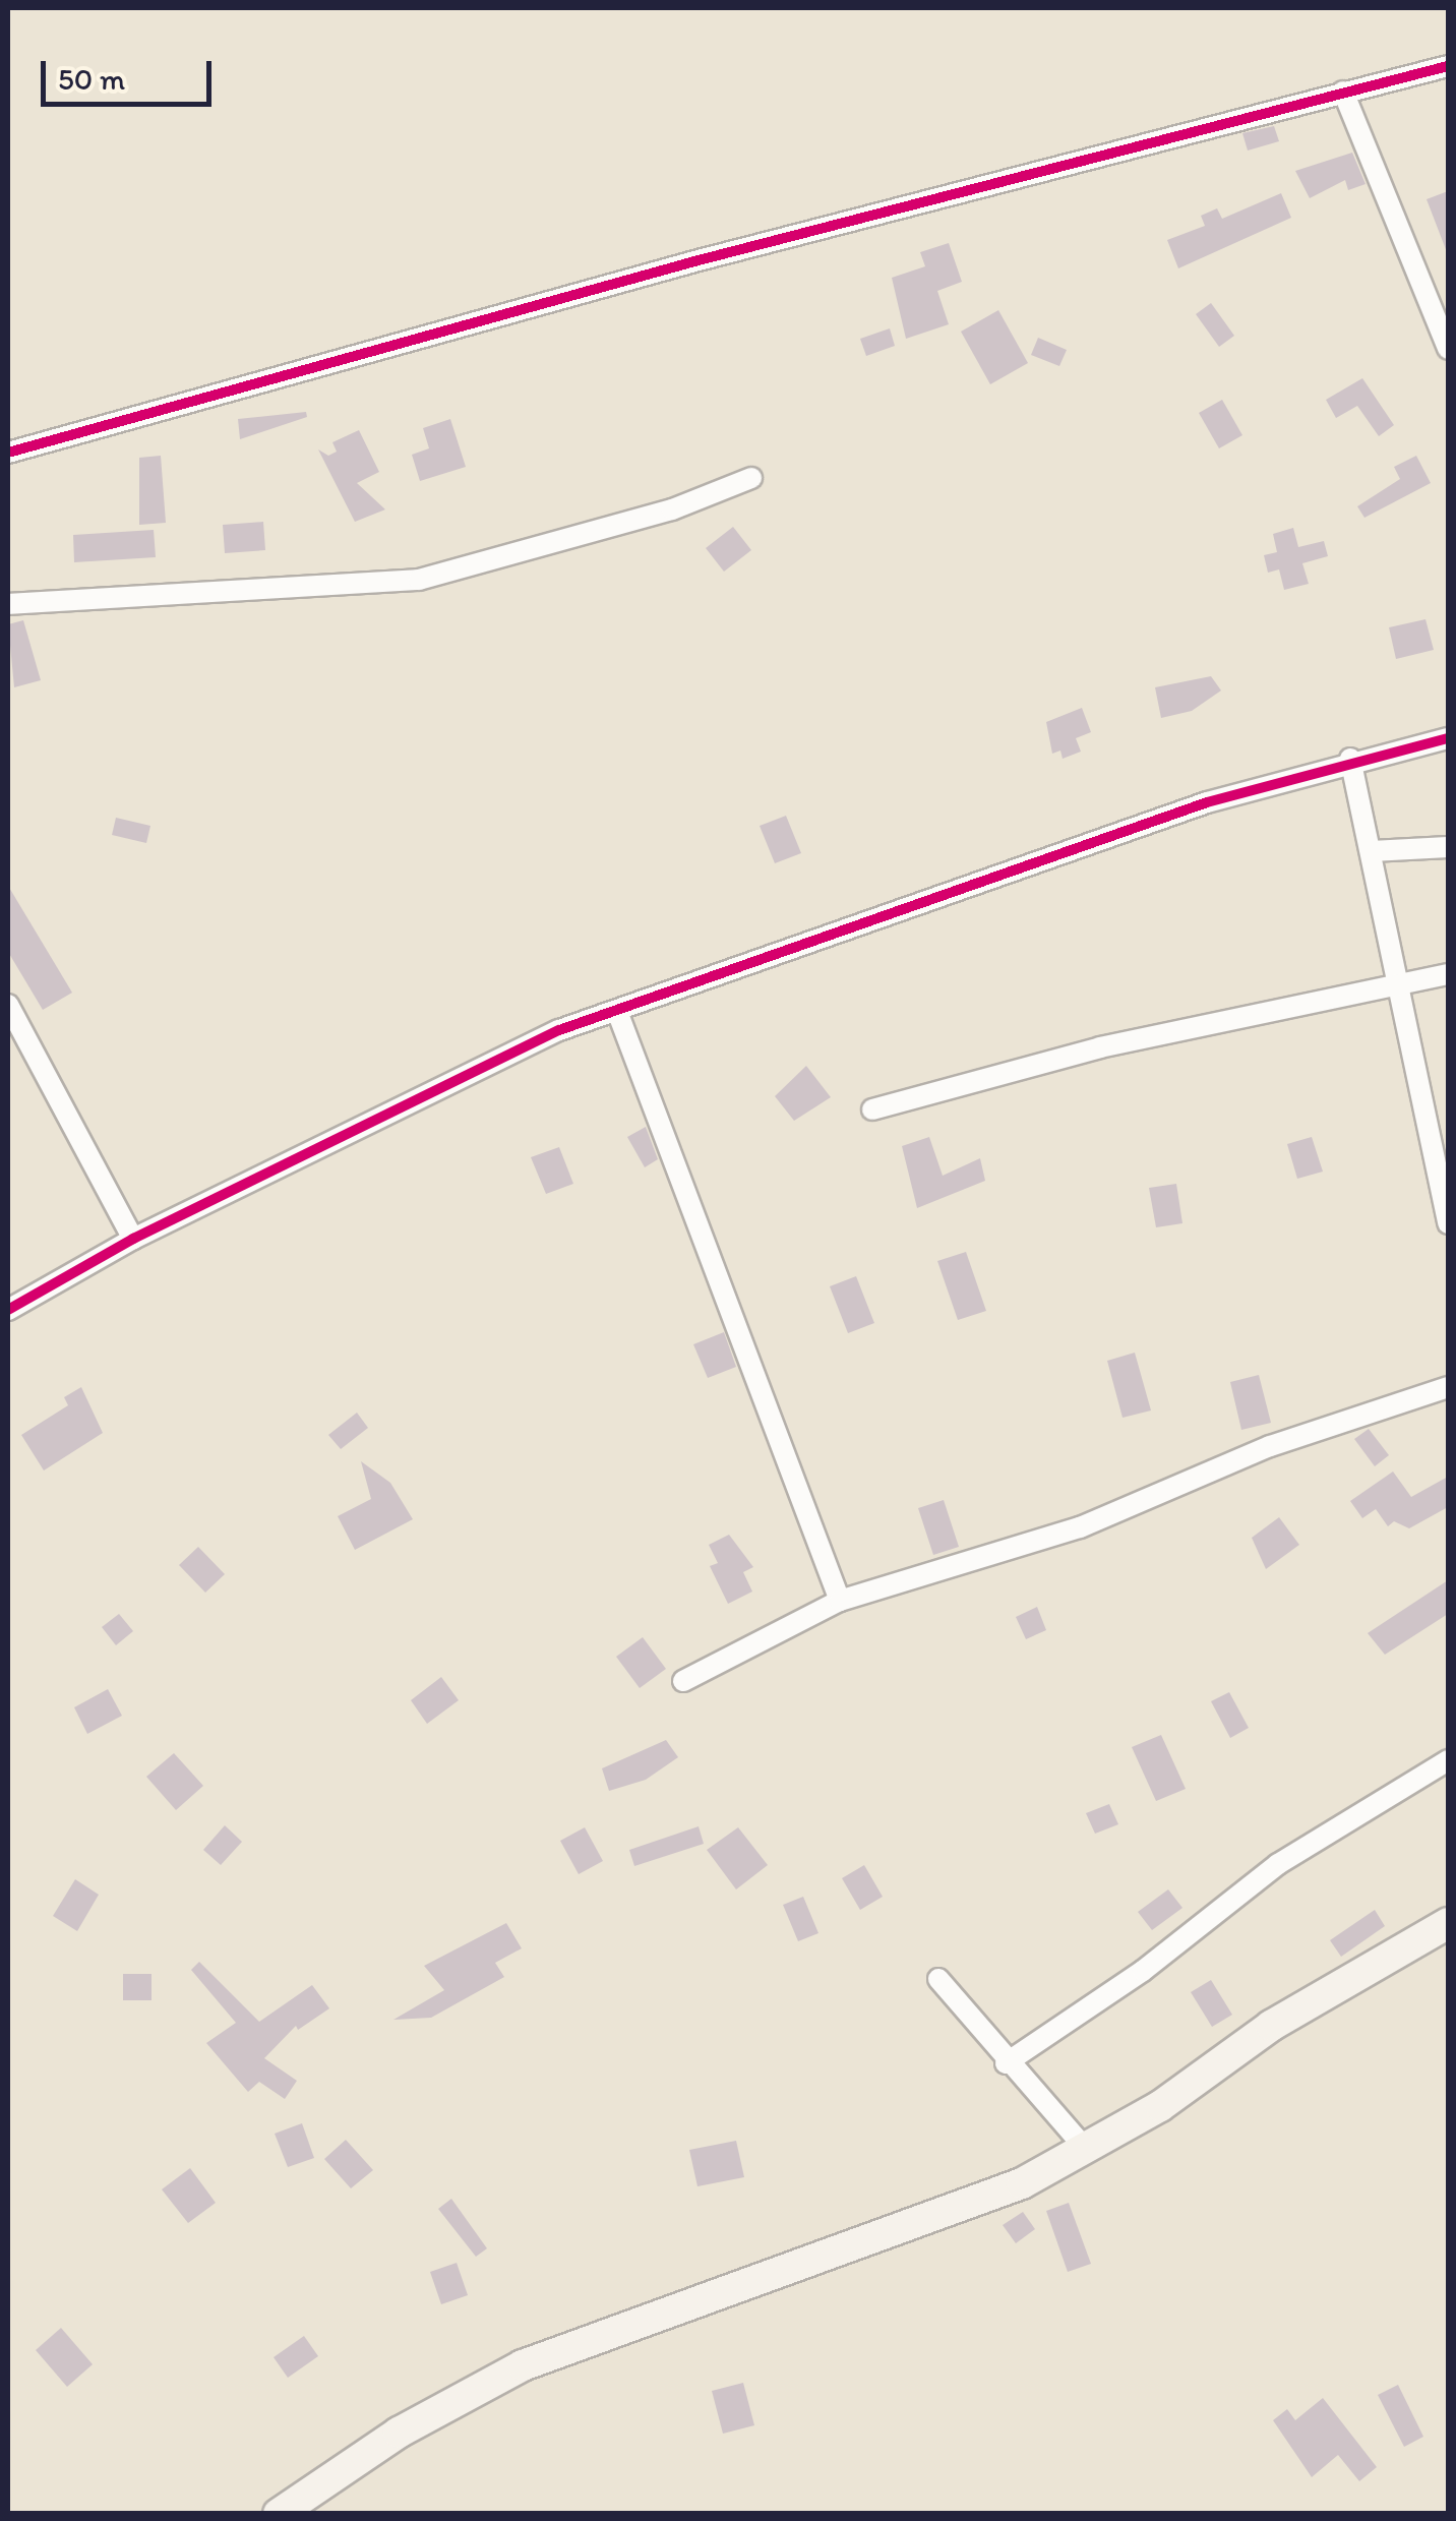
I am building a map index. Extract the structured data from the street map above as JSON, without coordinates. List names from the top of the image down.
{
  "scale_bar": "50 m"
}
